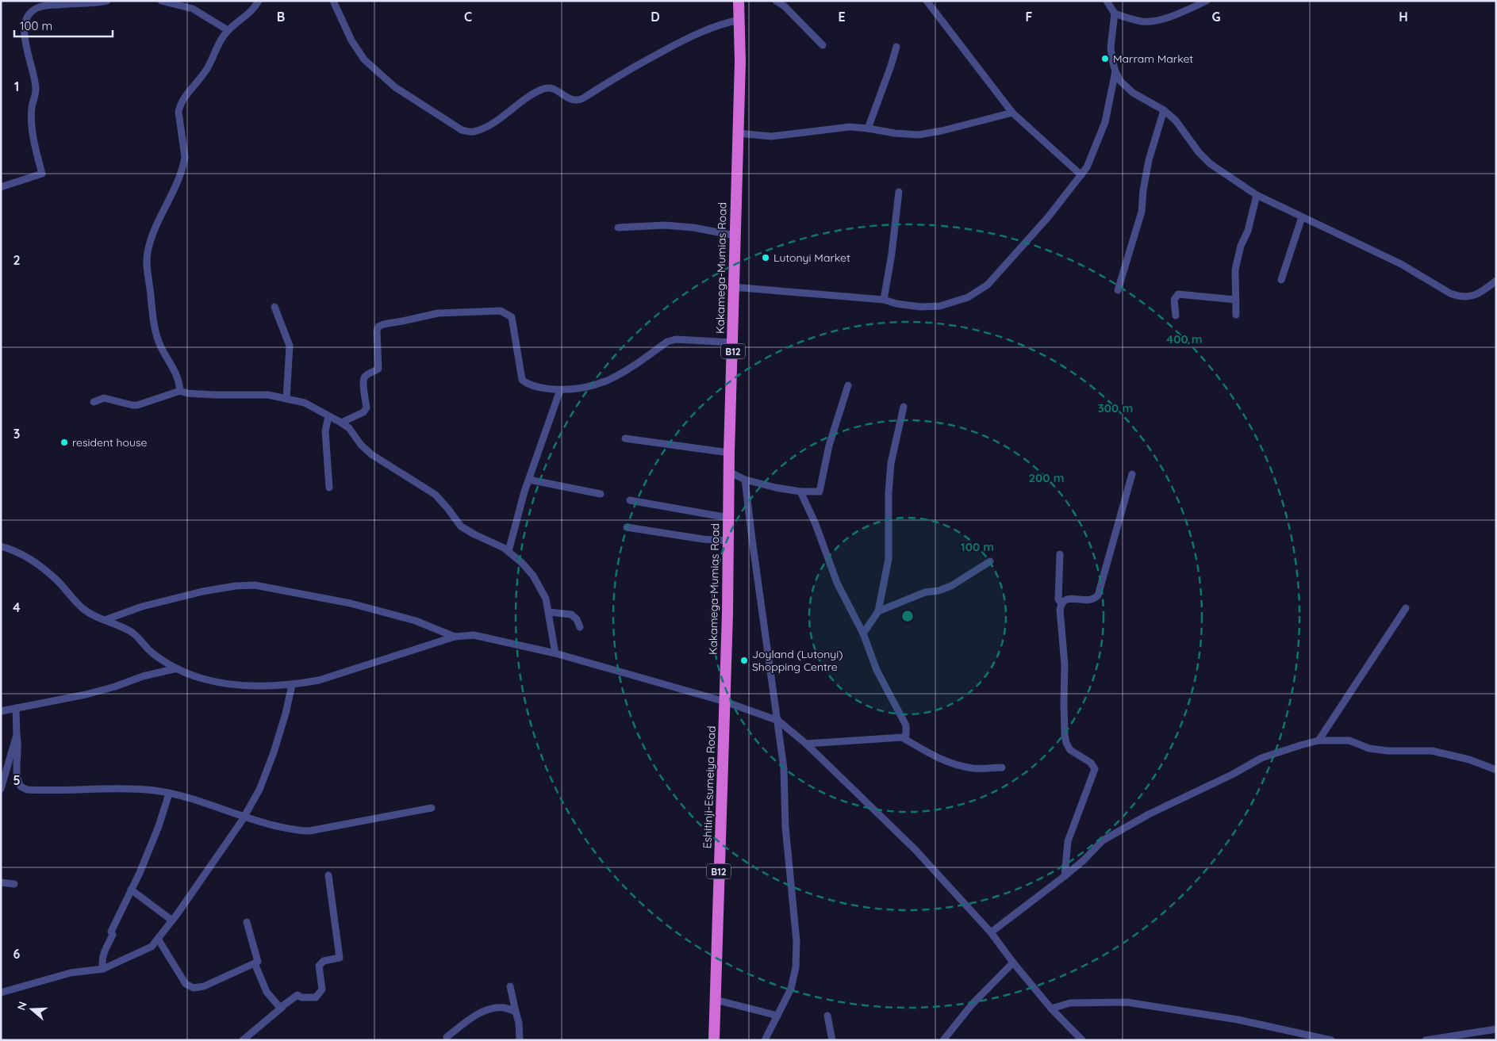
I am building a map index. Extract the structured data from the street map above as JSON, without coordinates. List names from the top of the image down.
{
  "streets": {
    "highway": ["Kakamega-Mumias Road", "B12", "Eshitinji-Esumeiya Road"]
  },
  "crossings": [
    ["Kakamega-Mumias Road", "Eshitinji-Esumeiya Road"]
  ],
  "places": [
    "Marram Market",
    "Lutonyi Market",
    "resident house",
    "Joyland (Lutonyi) Shopping Centre"
  ],
  "scale_bar": "100 m",
  "north": "left",
  "grid": {
    "columns": [
      "B",
      "C",
      "D",
      "E",
      "F",
      "G",
      "H"
    ],
    "rows": [
      "1",
      "2",
      "3",
      "4",
      "5",
      "6"
    ]
  },
  "rings": [
    "400 m",
    "300 m",
    "200 m",
    "100 m"
  ]
}
